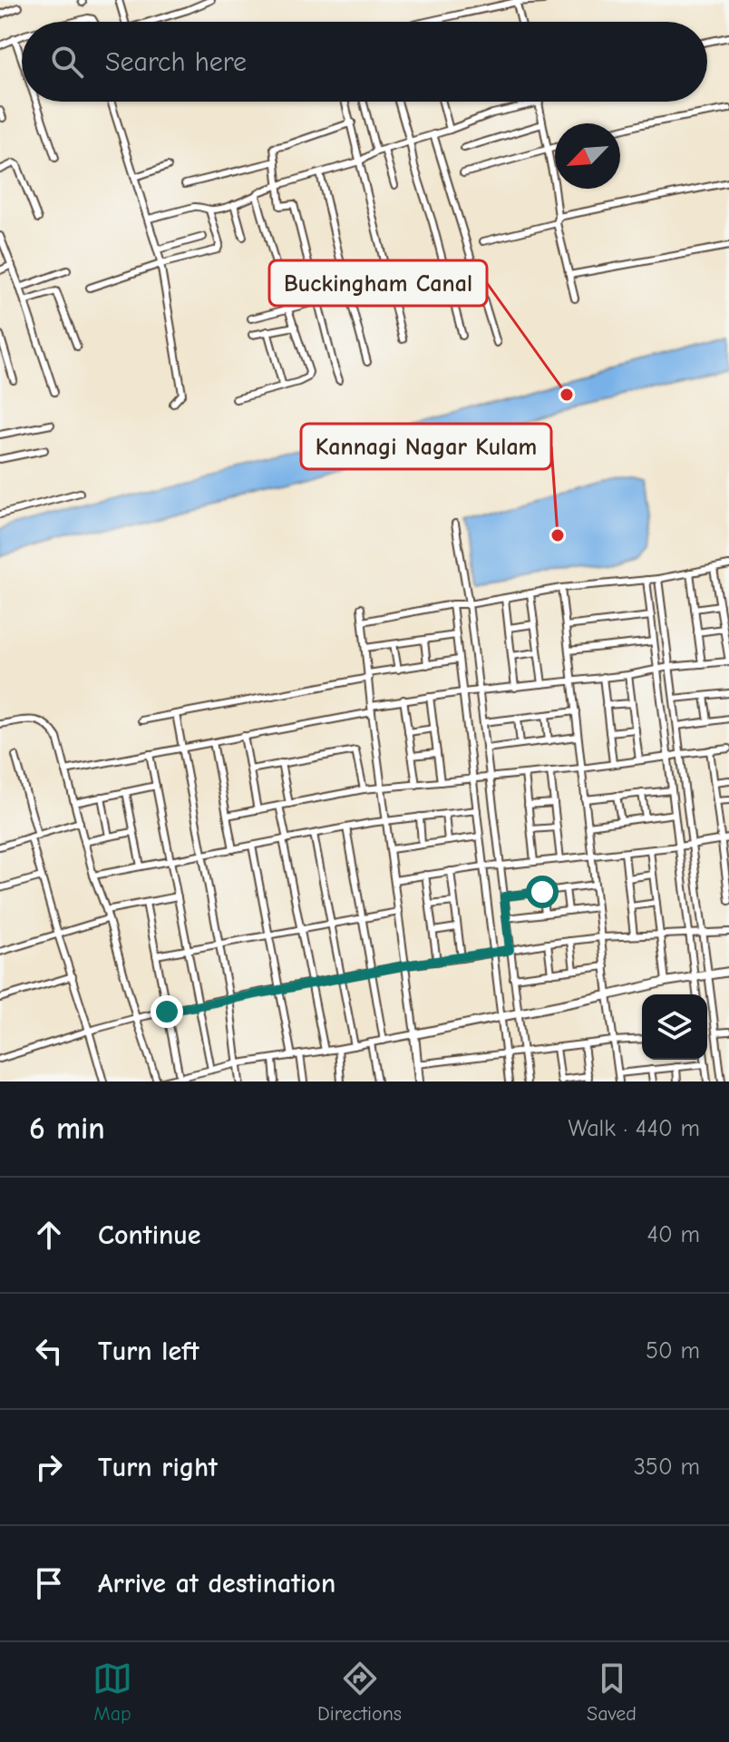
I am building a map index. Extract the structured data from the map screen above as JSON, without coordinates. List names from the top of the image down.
{
  "places": ["Buckingham Canal", "Kannagi Nagar Kulam"],
  "north": "bottom left",
  "page": {
    "search": "Search here",
    "heading": ["6 min", "Walk · 440 m"],
    "list": [
      ["Continue", "40 m"],
      ["Turn left", "50 m"],
      ["Turn right", "350 m"],
      "Arrive at destination"
    ],
    "nav": ["Map", "Directions", "Saved"]
  }
}
